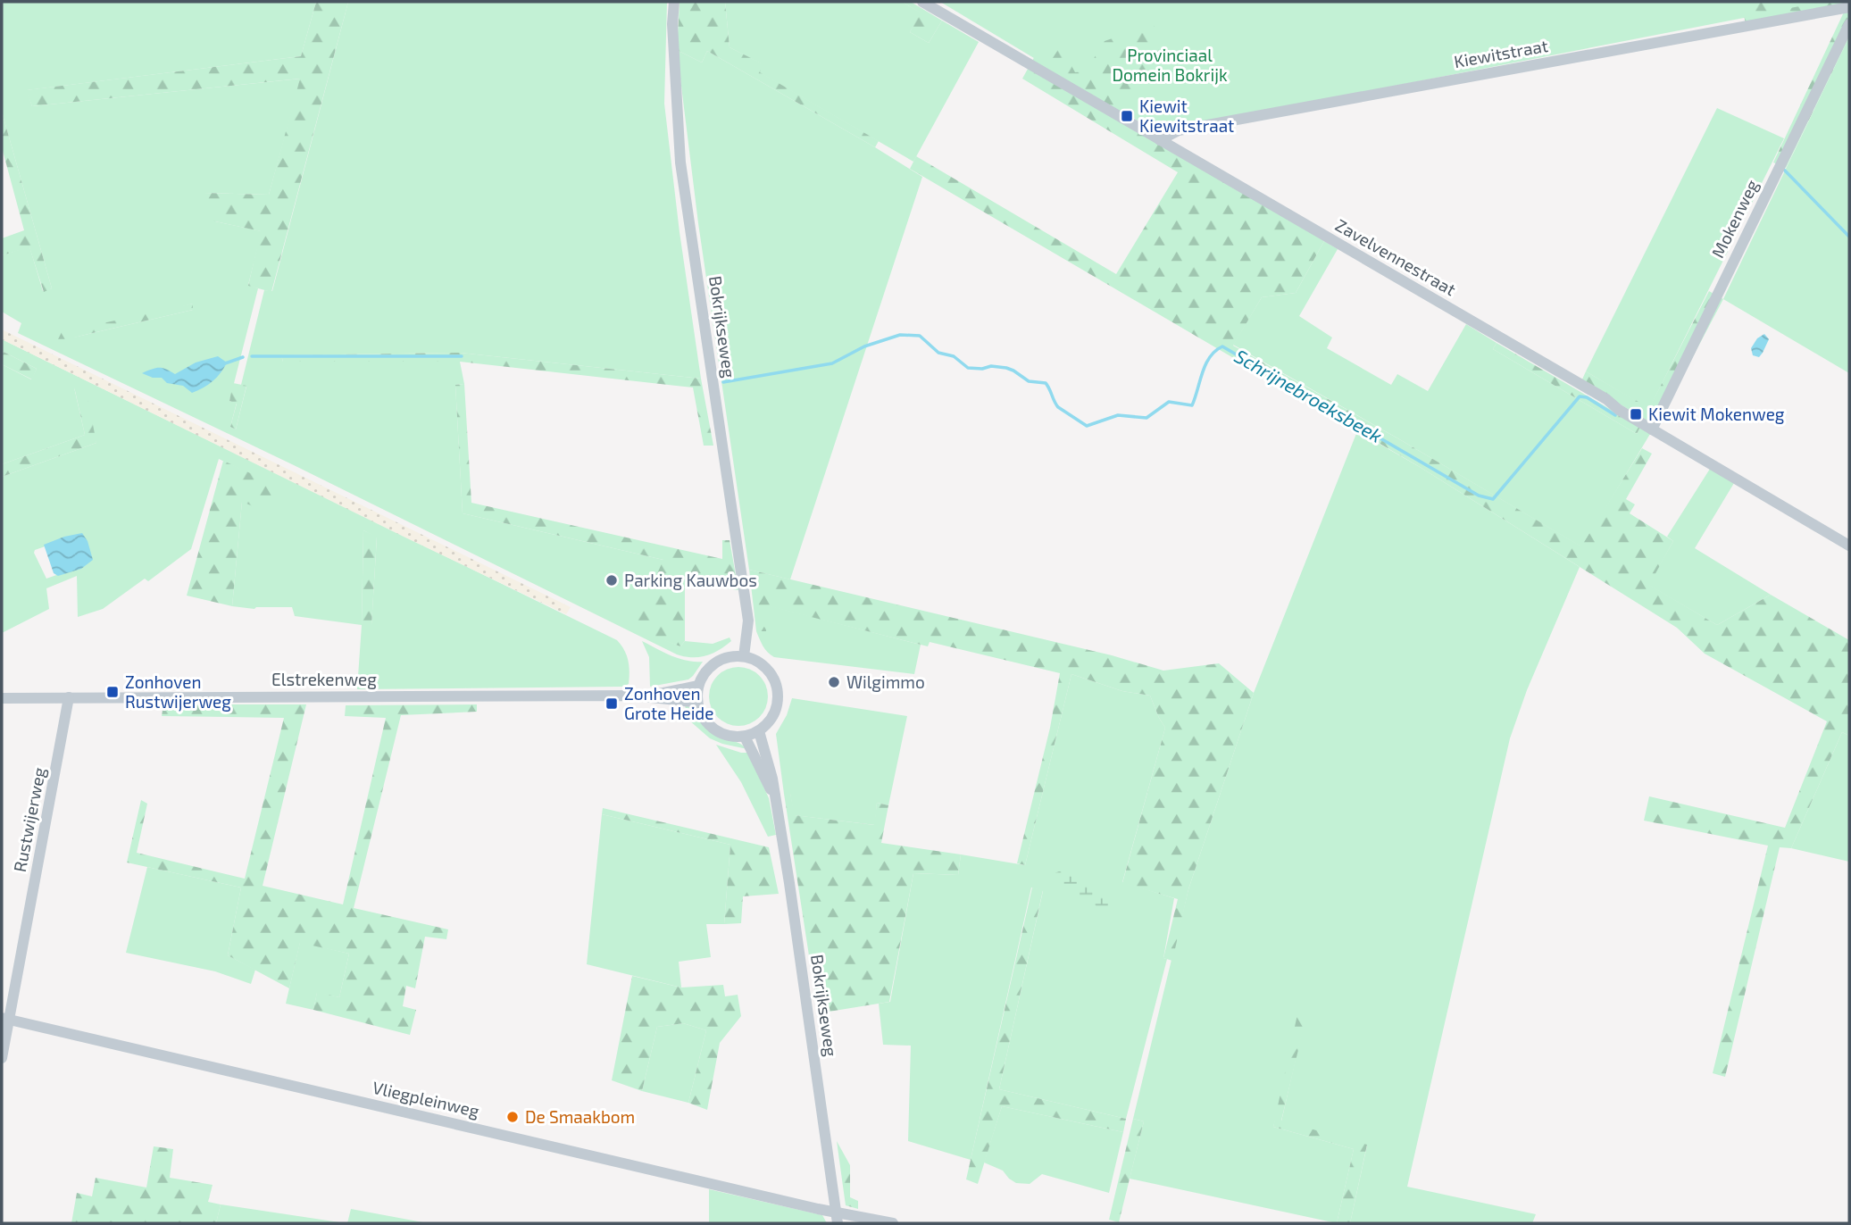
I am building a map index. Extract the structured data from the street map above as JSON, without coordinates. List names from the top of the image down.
{
  "streets": {
    "street": [
      "Kiewitstraat",
      "Mokenweg",
      "Zavelvennestraat",
      "Bokrijkseweg",
      "Elstrekenweg",
      "Rustwijerweg",
      "Vliegpleinweg"
    ]
  },
  "crossings": [
    ["Kiewitstraat", "Zavelvennestraat"],
    ["Mokenweg", "Zavelvennestraat"],
    ["Bokrijkseweg", "Elstrekenweg"],
    ["Bokrijkseweg", "Vliegpleinweg"],
    ["Elstrekenweg", "Rustwijerweg"],
    ["Rustwijerweg", "Vliegpleinweg"]
  ],
  "water": ["Schrijnebroeksbeek"],
  "parks": ["Provinciaal Domein Bokrijk"],
  "places": {
    "transit": [
      "Kiewit Kiewitstraat",
      "Kiewit Mokenweg",
      "Zonhoven Rustwijerweg",
      "Zonhoven Grote Heide"
    ],
    "other": ["Parking Kauwbos", "Wilgimmo", "De Smaakbom"]
  }
}
